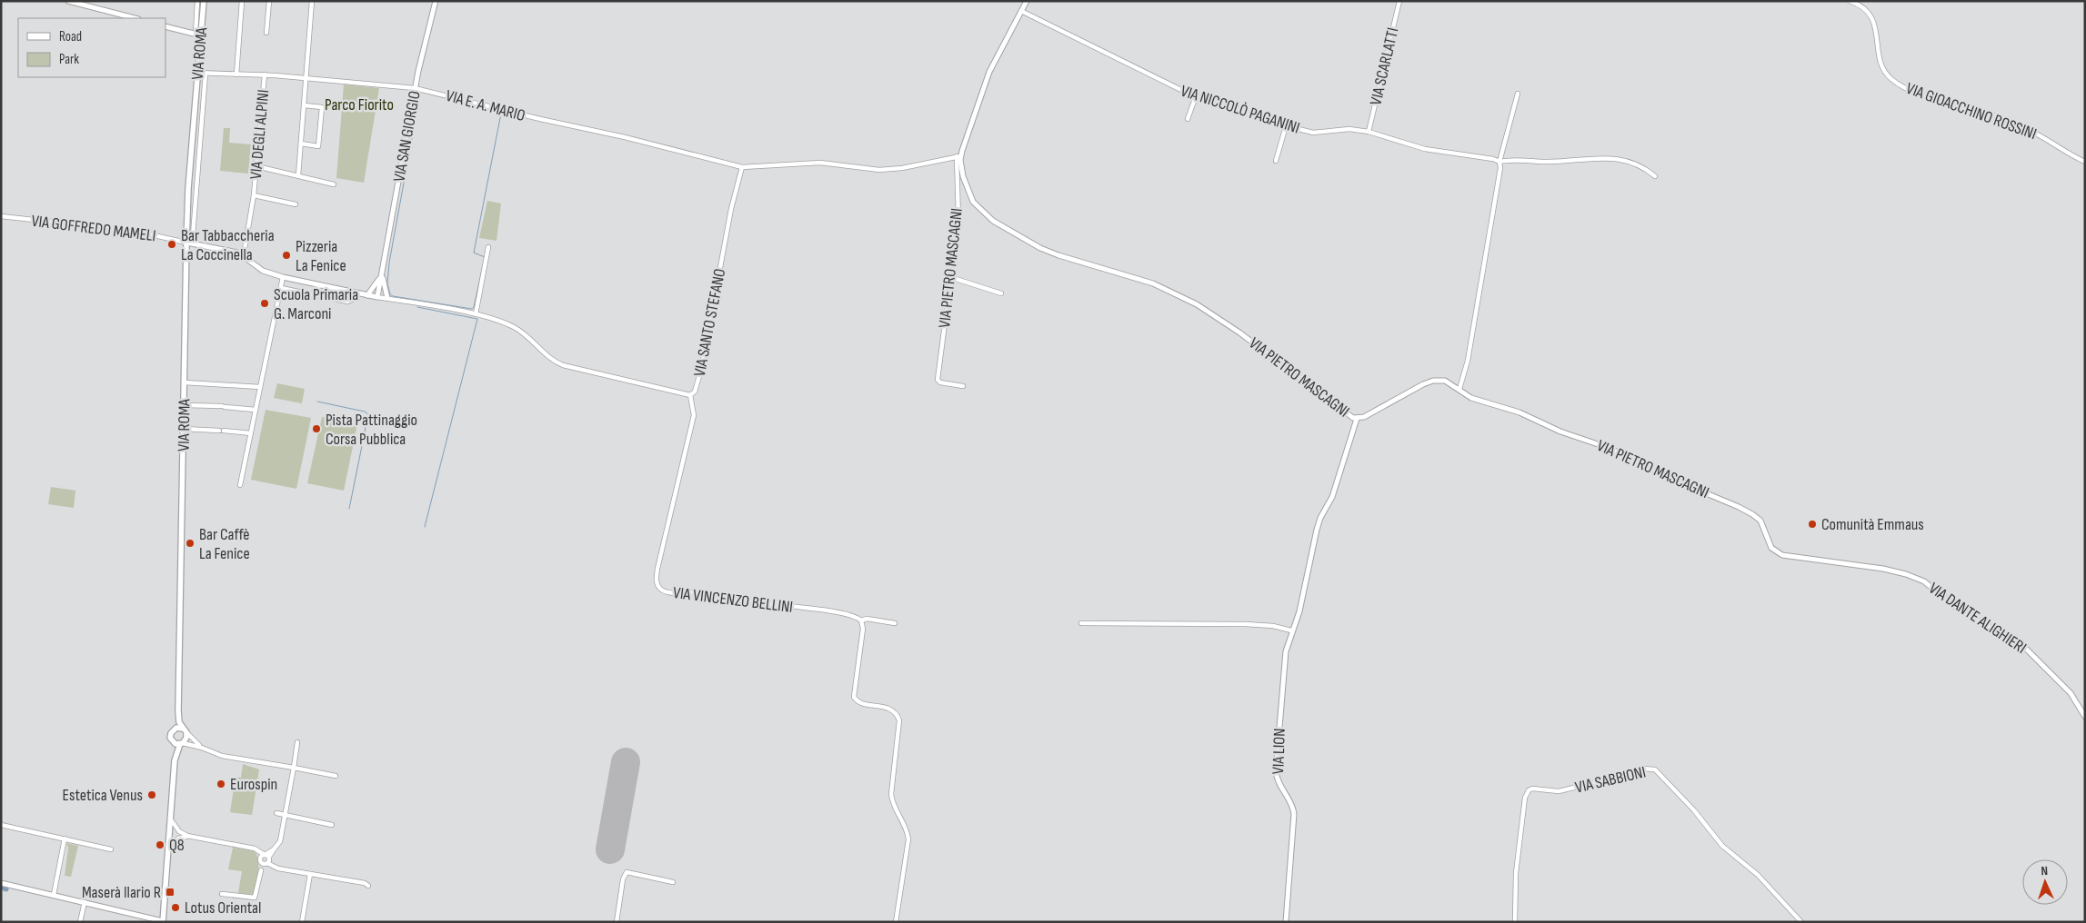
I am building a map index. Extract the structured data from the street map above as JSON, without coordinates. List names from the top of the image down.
{
  "streets": {
    "main road": ["VIA ROMA"],
    "street": [
      "VIA SCARLATTI",
      "VIA E. A. MARIO",
      "VIA NICCOLÒ PAGANINI",
      "VIA GIOACCHINO ROSSINI",
      "VIA DEGLI ALPINI",
      "VIA SAN GIORGIO",
      "VIA GOFFREDO MAMELI",
      "VIA PIETRO MASCAGNI",
      "VIA SANTO STEFANO",
      "VIA VINCENZO BELLINI",
      "VIA DANTE ALIGHIERI",
      "VIA LION",
      "VIA SABBIONI"
    ]
  },
  "crossings": [
    ["VIA ROMA", "VIA E. A. MARIO"],
    ["VIA ROMA", "VIA GOFFREDO MAMELI"],
    ["VIA ROMA", "VIA SANTO STEFANO"],
    ["VIA SCARLATTI", "VIA NICCOLÒ PAGANINI"],
    ["VIA E. A. MARIO", "VIA DEGLI ALPINI"],
    ["VIA E. A. MARIO", "VIA SAN GIORGIO"],
    ["VIA E. A. MARIO", "VIA SANTO STEFANO"],
    ["VIA NICCOLÒ PAGANINI", "VIA PIETRO MASCAGNI"],
    ["VIA DEGLI ALPINI", "VIA SANTO STEFANO"],
    ["VIA SAN GIORGIO", "VIA SANTO STEFANO"],
    ["VIA GOFFREDO MAMELI", "VIA SANTO STEFANO"],
    ["VIA PIETRO MASCAGNI", "VIA DANTE ALIGHIERI"],
    ["VIA PIETRO MASCAGNI", "VIA LION"],
    ["VIA SANTO STEFANO", "VIA VINCENZO BELLINI"]
  ],
  "parks": ["Parco Fiorito"],
  "places": {
    "other": [
      "Bar Tabbaccheria La Coccinella",
      "Pizzeria La Fenice",
      "Scuola Primaria G. Marconi",
      "Pista Pattinaggio Corsa Pubblica",
      "Comunità Emmaus",
      "Bar Caffè La Fenice",
      "Eurospin",
      "Estetica Venus",
      "Q8",
      "Lotus Oriental"
    ],
    "transit": ["Maserà Ilario R"]
  },
  "legend": ["Road", "Park"],
  "north": "top"
}
